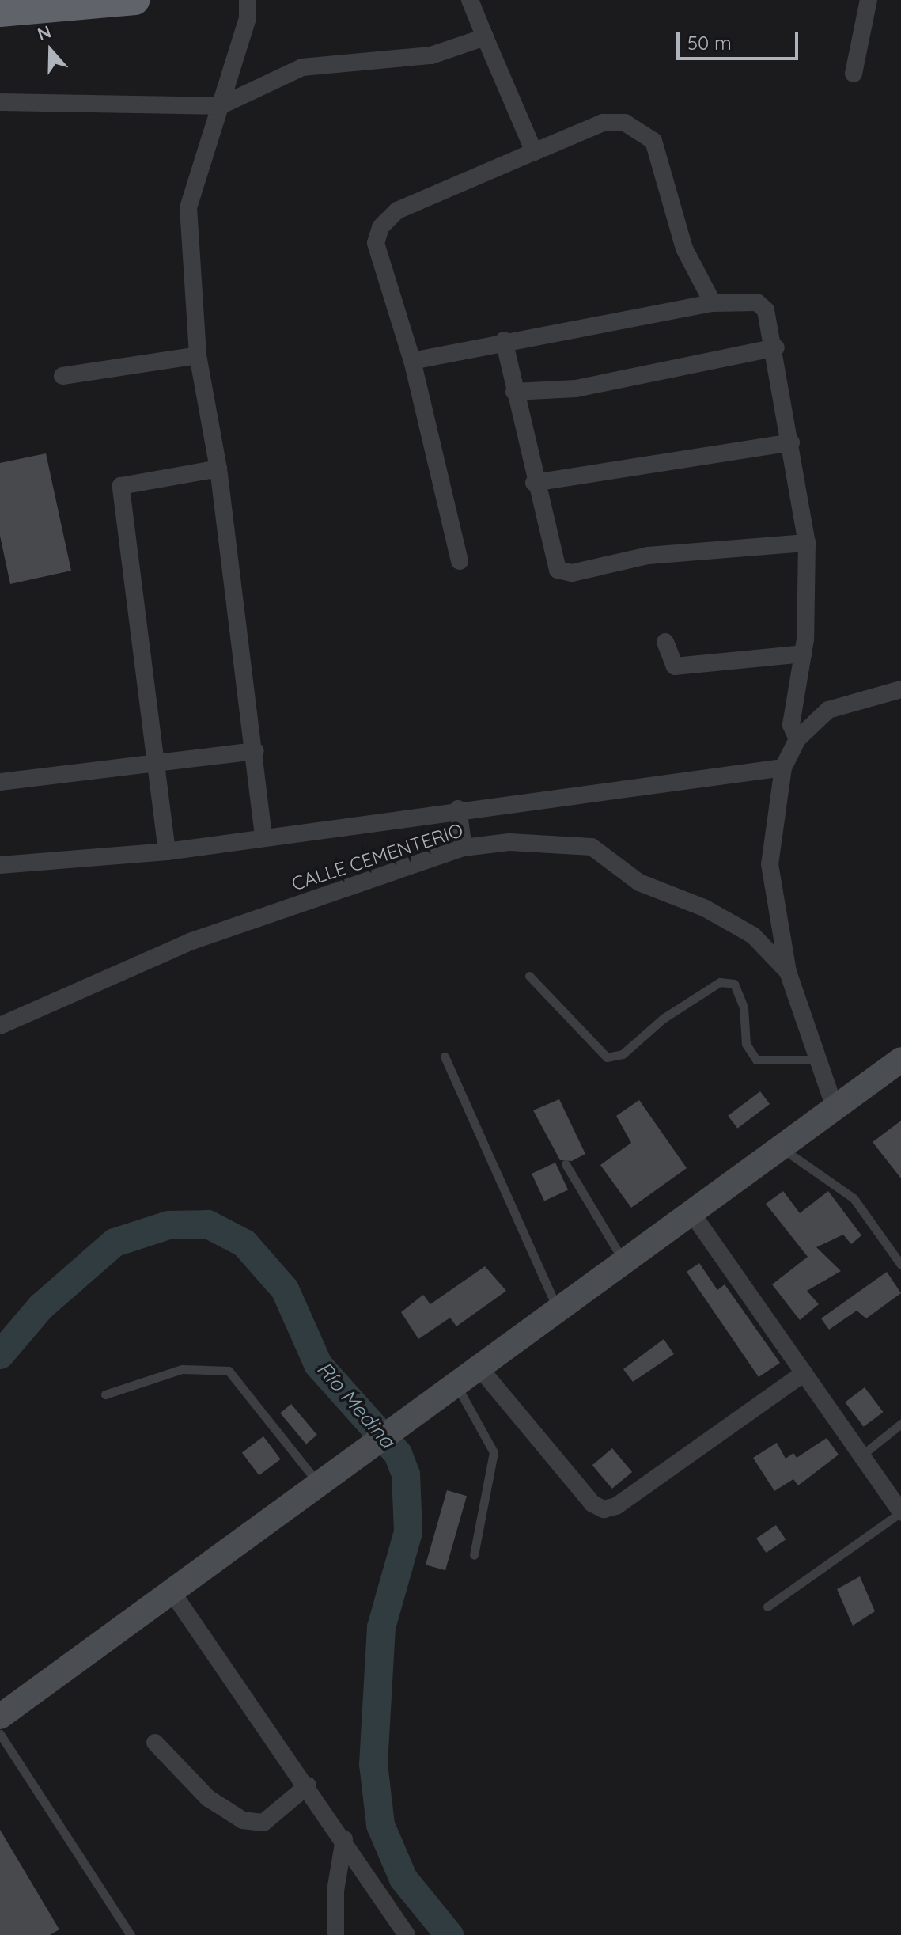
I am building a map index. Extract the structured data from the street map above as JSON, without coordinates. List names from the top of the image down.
{
  "streets": {
    "street": ["CALLE CEMENTERIO"]
  },
  "water": ["Río Medina"],
  "scale_bar": "50 m",
  "north": "top"
}
